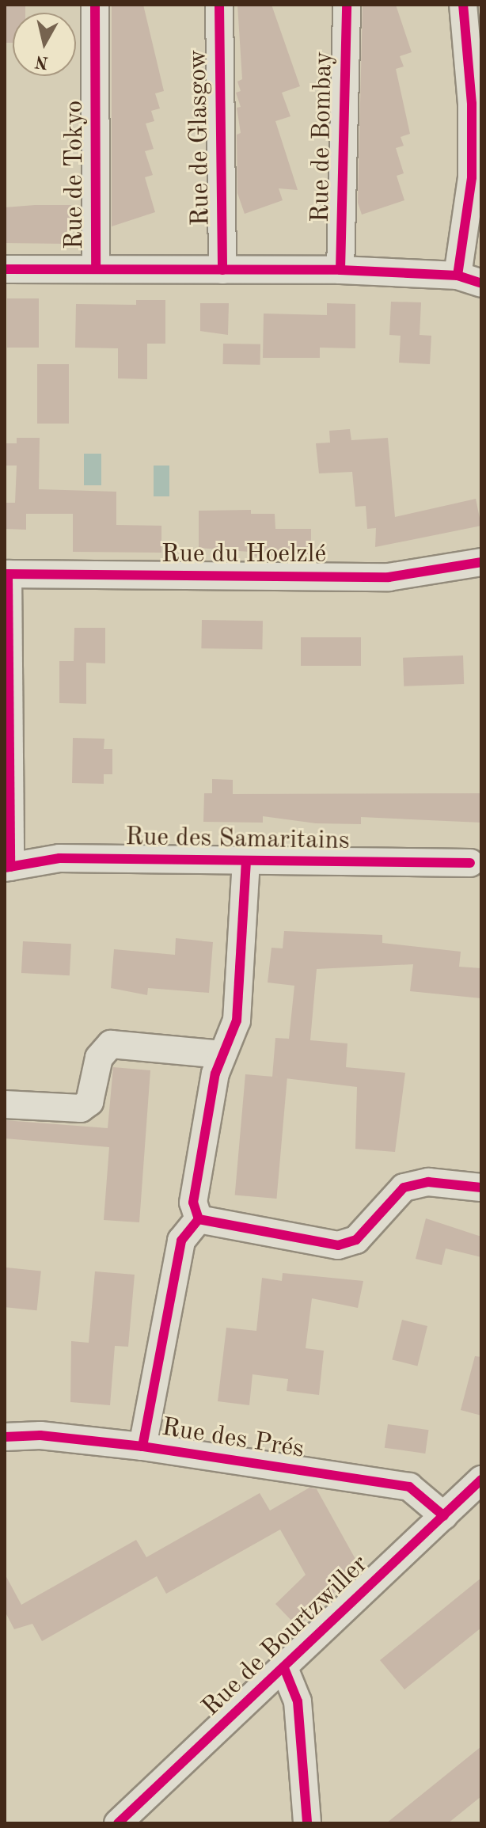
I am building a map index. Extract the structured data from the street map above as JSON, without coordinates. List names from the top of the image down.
{
  "streets": {
    "street": [
      "Rue de Bombay",
      "Rue de Glasgow",
      "Rue de Tokyo",
      "Rue du Hoelzlé",
      "Rue des Samaritains",
      "Rue des Prés",
      "Rue de Bourtzwiller"
    ]
  },
  "crossings": [
    ["Rue des Prés", "Rue de Bourtzwiller"]
  ],
  "north": "bottom"
}
